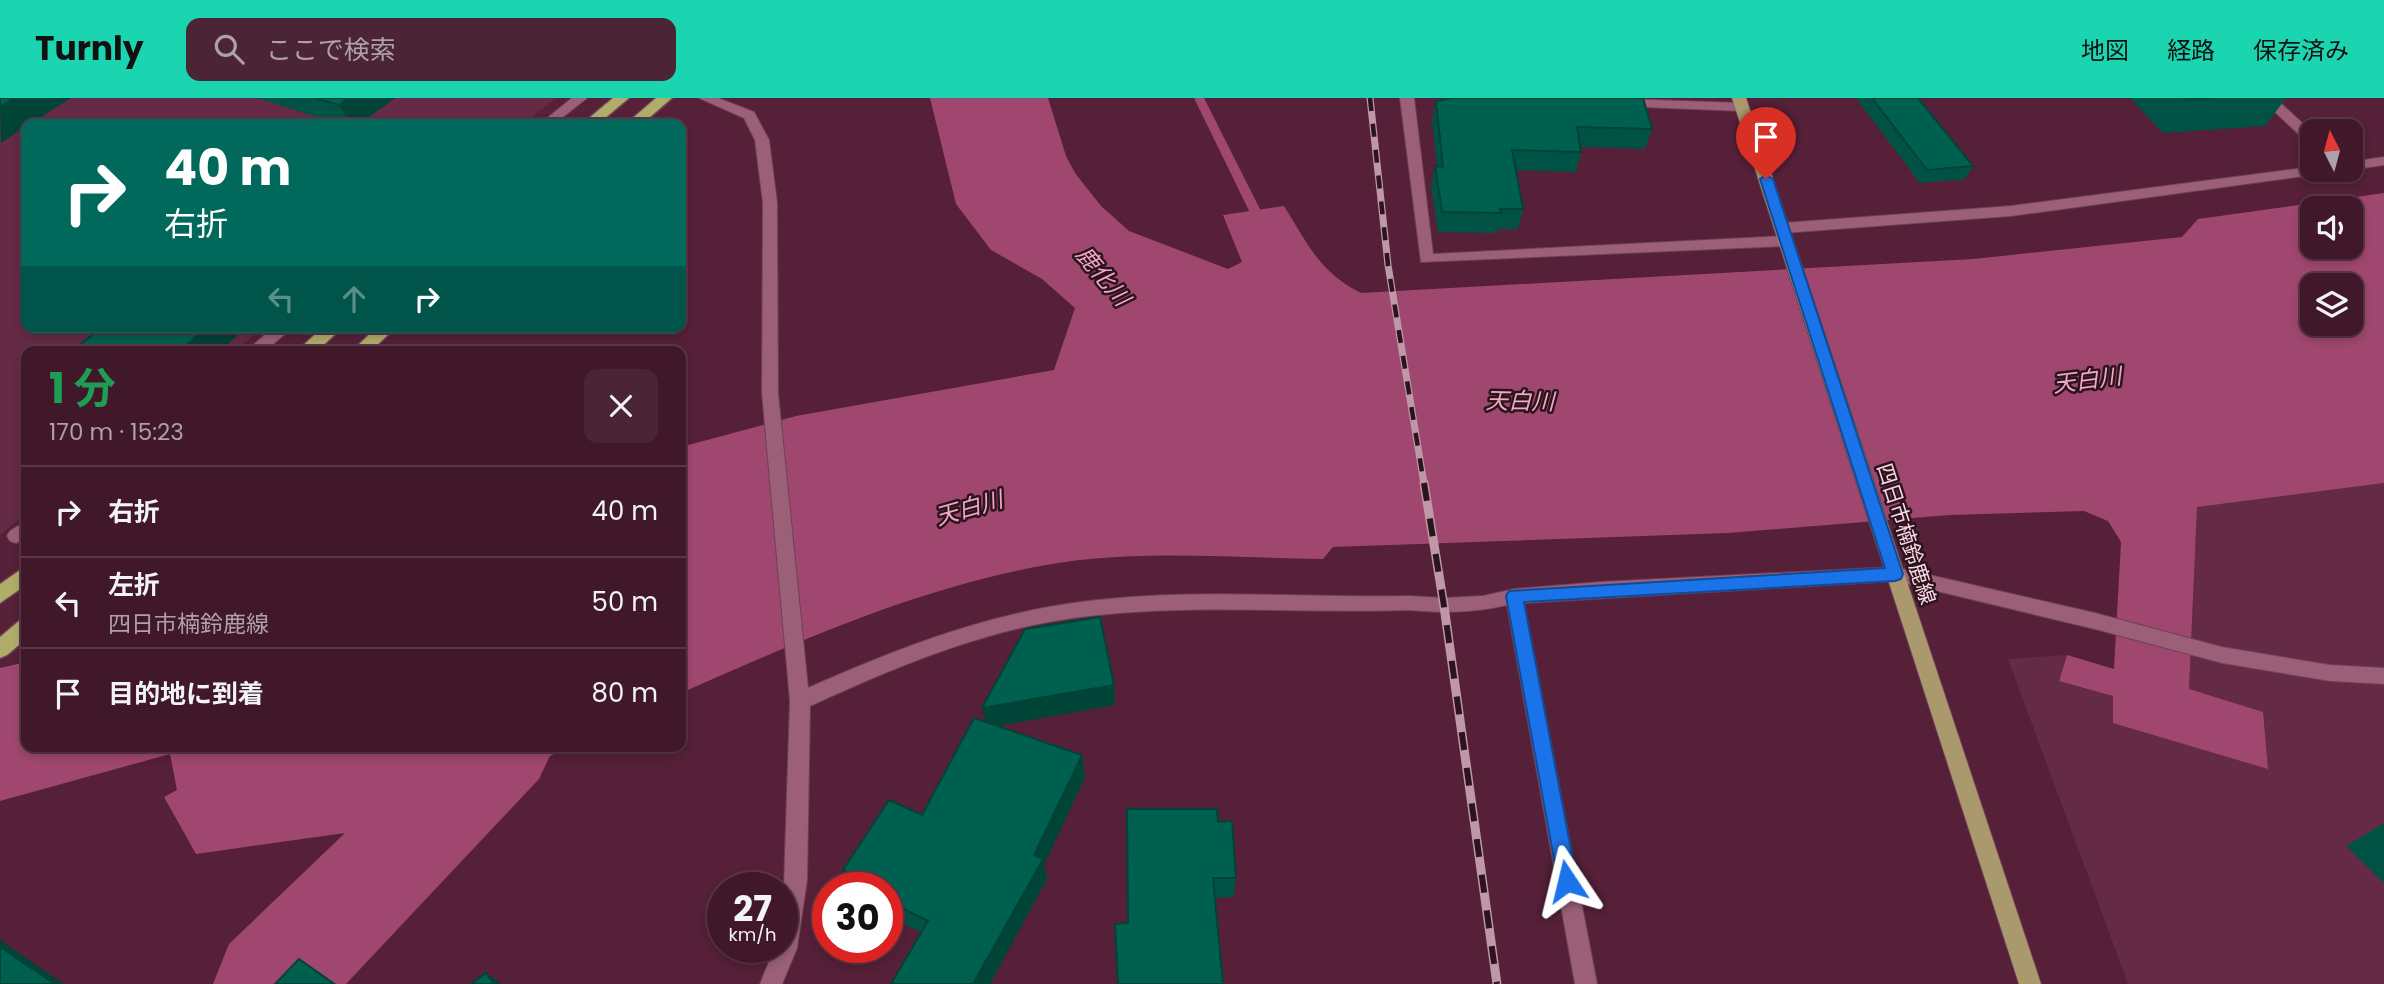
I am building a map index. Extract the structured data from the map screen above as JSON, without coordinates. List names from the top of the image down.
{
  "streets": {
    "main road": ["四日市楠鈴鹿線"]
  },
  "water": ["鹿化川", "天白川"],
  "north": "top",
  "page": {
    "header": "Turnly",
    "search": "ここで検索",
    "nav": ["地図", "経路", "保存済み"],
    "turn": ["40 m", "右折"],
    "heading": ["1 分", "170 m · 15:23"],
    "list": [
      {
        "name": "右折",
        "value": "40 m"
      },
      {
        "name": "左折",
        "note": "四日市楠鈴鹿線",
        "value": "50 m"
      },
      {
        "name": "目的地に到着",
        "value": "80 m"
      }
    ],
    "speed": "27 km/h",
    "limit": "30"
  }
}
